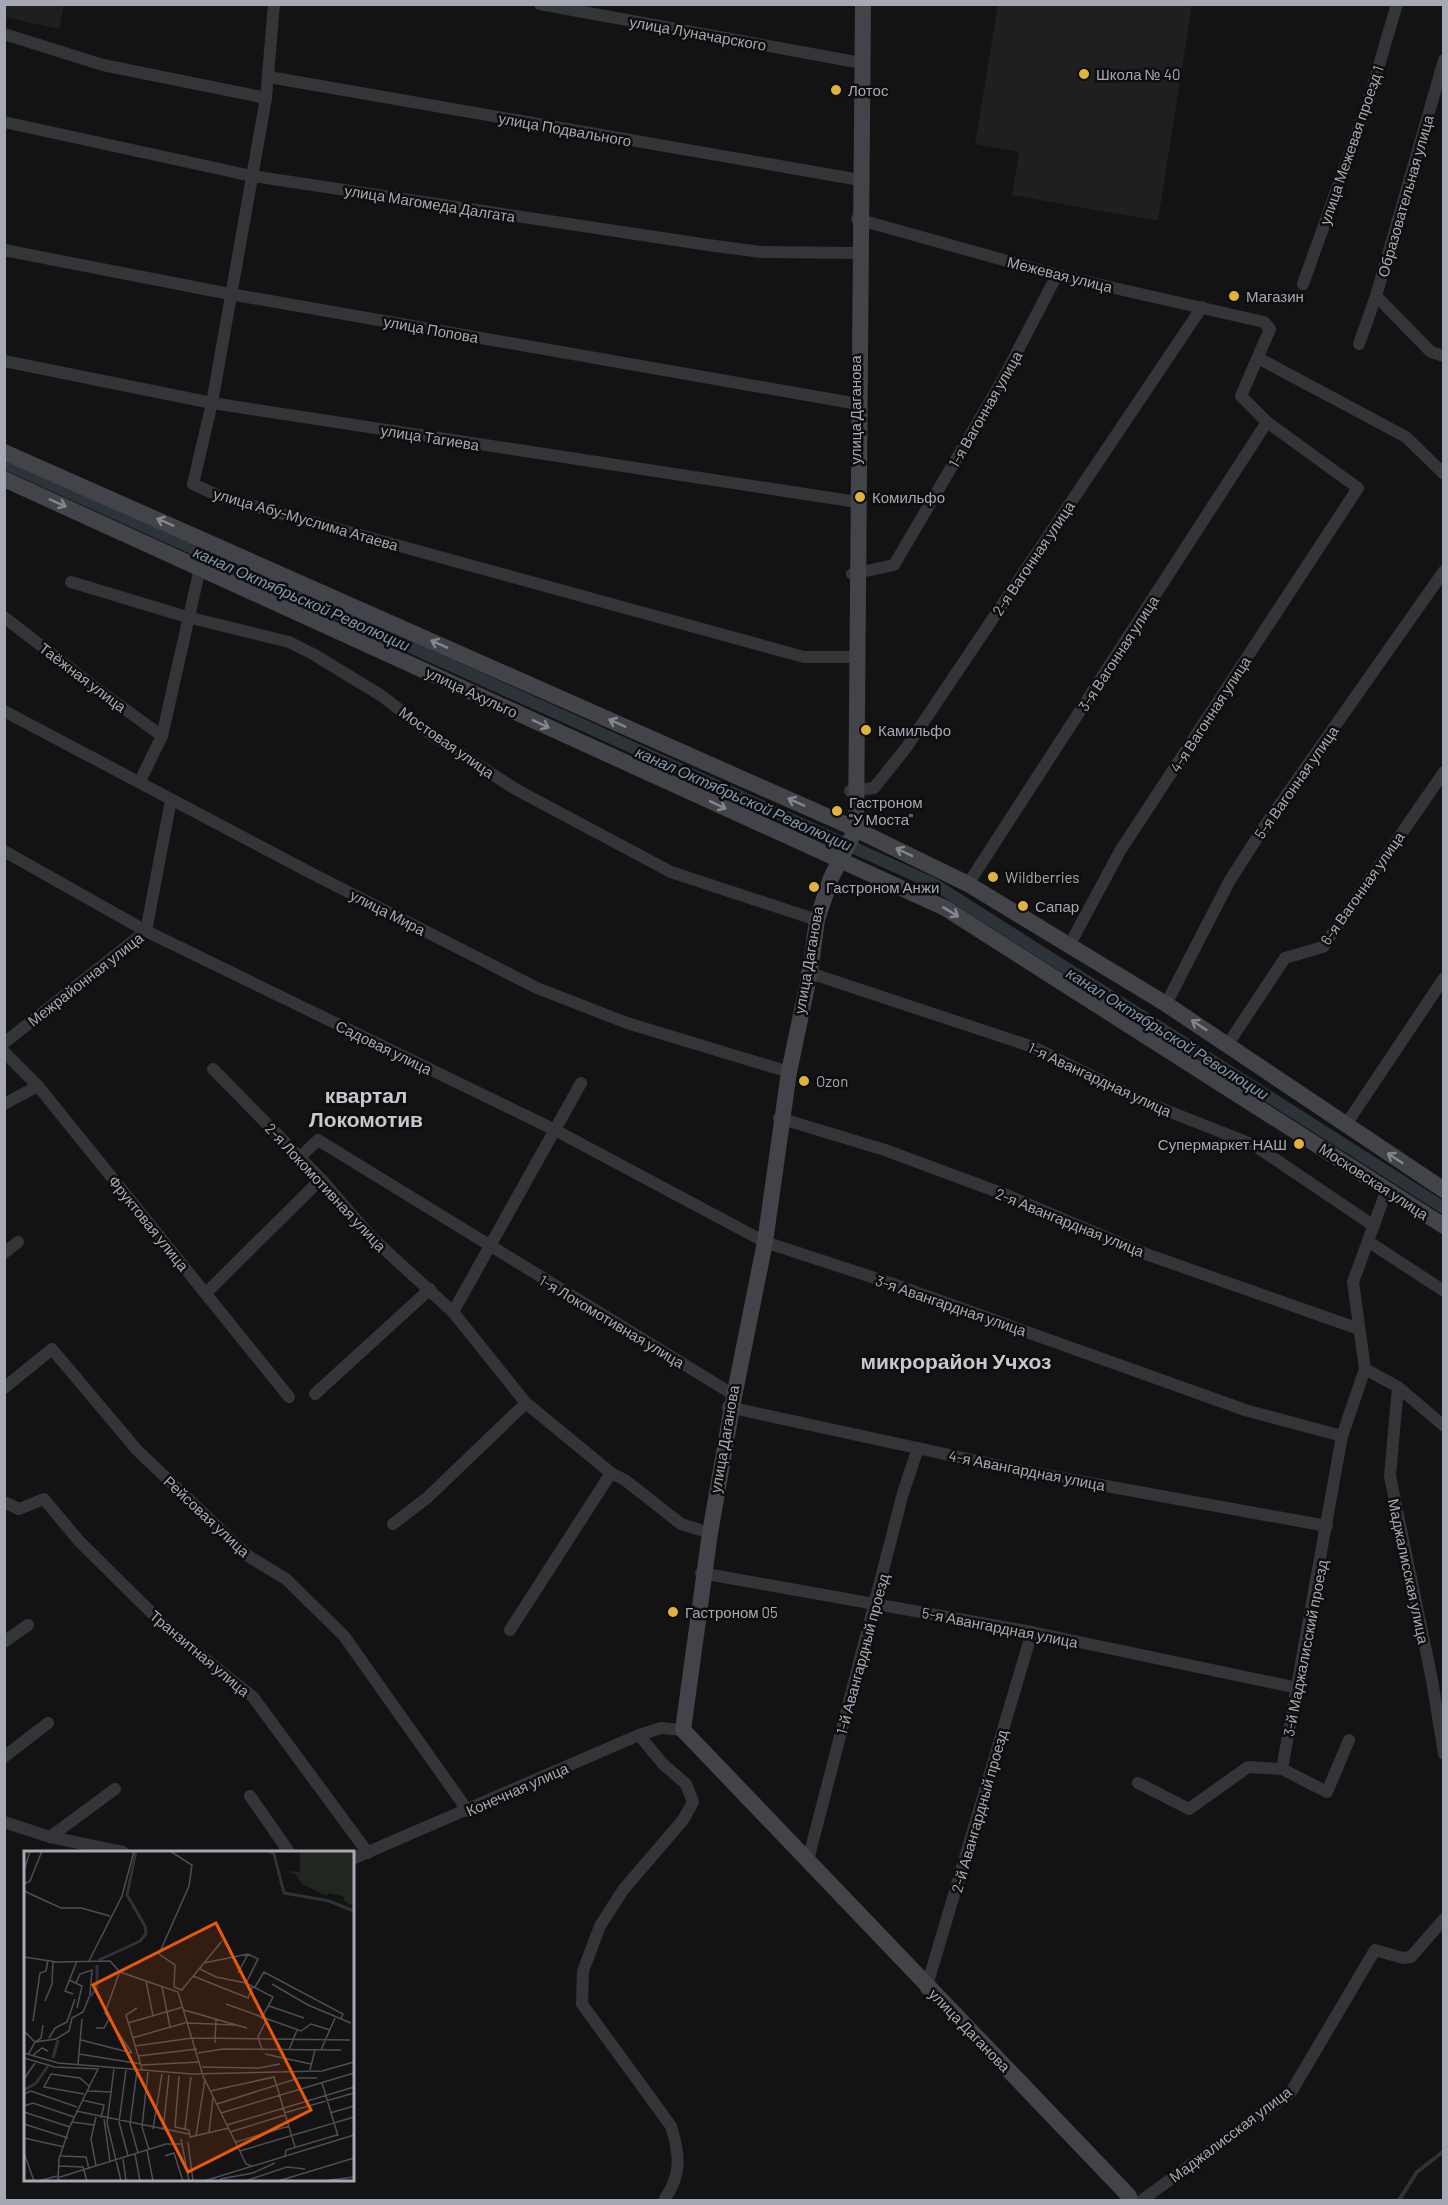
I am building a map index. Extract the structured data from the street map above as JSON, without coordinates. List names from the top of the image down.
{
  "streets": {
    "main road": ["улица Даганова", "улица Ахульго", "Московская улица"],
    "street": [
      "улица Луначарского",
      "улица Подвального",
      "улица Межевая проезд 1",
      "Образовательная улица",
      "улица Магомеда Далгата",
      "Межевая улица",
      "улица Попова",
      "1-я Вагонная улица",
      "улица Тагиева",
      "улица Абу-Муслима Атаева",
      "2-я Вагонная улица",
      "3-я Вагонная улица",
      "Таёжная улица",
      "4-я Вагонная улица",
      "Мостовая улица",
      "5-я Вагонная улица",
      "6-я Вагонная улица",
      "улица Мира",
      "Межрайонная улица",
      "Садовая улица",
      "1-я Авангардная улица",
      "2-я Локомотивная улица",
      "2-я Авангардная улица",
      "Фруктовая улица",
      "3-я Авангардная улица",
      "1-я Локомотивная улица",
      "4-я Авангардная улица",
      "Рейсовая улица",
      "Маджалисская улица",
      "5-я Авангардная улица",
      "3-й Маджалисский проезд",
      "Транзитная улица",
      "1-й Авангардный проезд",
      "Конечная улица",
      "2-й Авангардный проезд"
    ]
  },
  "crossings": [
    ["улица Луначарского", "улица Даганова"],
    ["улица Подвального", "улица Даганова"],
    ["улица Подвального", "улица Абу-Муслима Атаева"],
    ["улица Магомеда Далгата", "улица Даганова"],
    ["улица Магомеда Далгата", "улица Абу-Муслима Атаева"],
    ["Межевая улица", "1-я Вагонная улица"],
    ["Межевая улица", "улица Даганова"],
    ["Межевая улица", "2-я Вагонная улица"],
    ["улица Попова", "улица Даганова"],
    ["улица Попова", "улица Абу-Муслима Атаева"],
    ["1-я Вагонная улица", "улица Даганова"],
    ["улица Даганова", "улица Тагиева"],
    ["улица Даганова", "улица Абу-Муслима Атаева"],
    ["улица Даганова", "2-я Вагонная улица"],
    ["улица Даганова", "улица Ахульго"],
    ["улица Даганова", "Мостовая улица"],
    ["улица Даганова", "улица Мира"],
    ["улица Даганова", "Садовая улица"],
    ["улица Даганова", "1-я Авангардная улица"],
    ["улица Даганова", "Московская улица"],
    ["улица Даганова", "2-я Локомотивная улица"],
    ["улица Даганова", "2-я Авангардная улица"],
    ["улица Даганова", "3-я Авангардная улица"],
    ["улица Даганова", "1-я Локомотивная улица"],
    ["улица Даганова", "4-я Авангардная улица"],
    ["улица Даганова", "5-я Авангардная улица"],
    ["улица Даганова", "1-й Авангардный проезд"],
    ["улица Даганова", "Конечная улица"],
    ["улица Даганова", "2-й Авангардный проезд"],
    ["улица Тагиева", "улица Абу-Муслима Атаева"],
    ["3-я Вагонная улица", "4-я Вагонная улица"],
    ["улица Ахульго", "Московская улица"],
    ["улица Мира", "Межрайонная улица"],
    ["Межрайонная улица", "Садовая улица"],
    ["Садовая улица", "3-я Авангардная улица"],
    ["2-я Локомотивная улица", "1-я Локомотивная улица"],
    ["3-я Авангардная улица", "3-й Маджалисский проезд"],
    ["1-я Локомотивная улица", "4-я Авангардная улица"],
    ["4-я Авангардная улица", "3-й Маджалисский проезд"],
    ["4-я Авангардная улица", "1-й Авангардный проезд"],
    ["Рейсовая улица", "Конечная улица"],
    ["5-я Авангардная улица", "3-й Маджалисский проезд"],
    ["5-я Авангардная улица", "1-й Авангардный проезд"],
    ["5-я Авангардная улица", "2-й Авангардный проезд"],
    ["Транзитная улица", "Конечная улица"]
  ],
  "districts": ["квартал Локомотив", "микрорайон Учхоз"],
  "water": ["канал Октябрьской Революции"],
  "places": [
    "Школа № 40",
    "Лотос",
    "Магазин",
    "Комильфо",
    "Камильфо",
    "Гастроном \"У Моста\"",
    "Wildberries",
    "Гастроном Анжи",
    "Сапар",
    "Ozon",
    "Супермаркет НАШ",
    "Гастроном 05"
  ]
}
